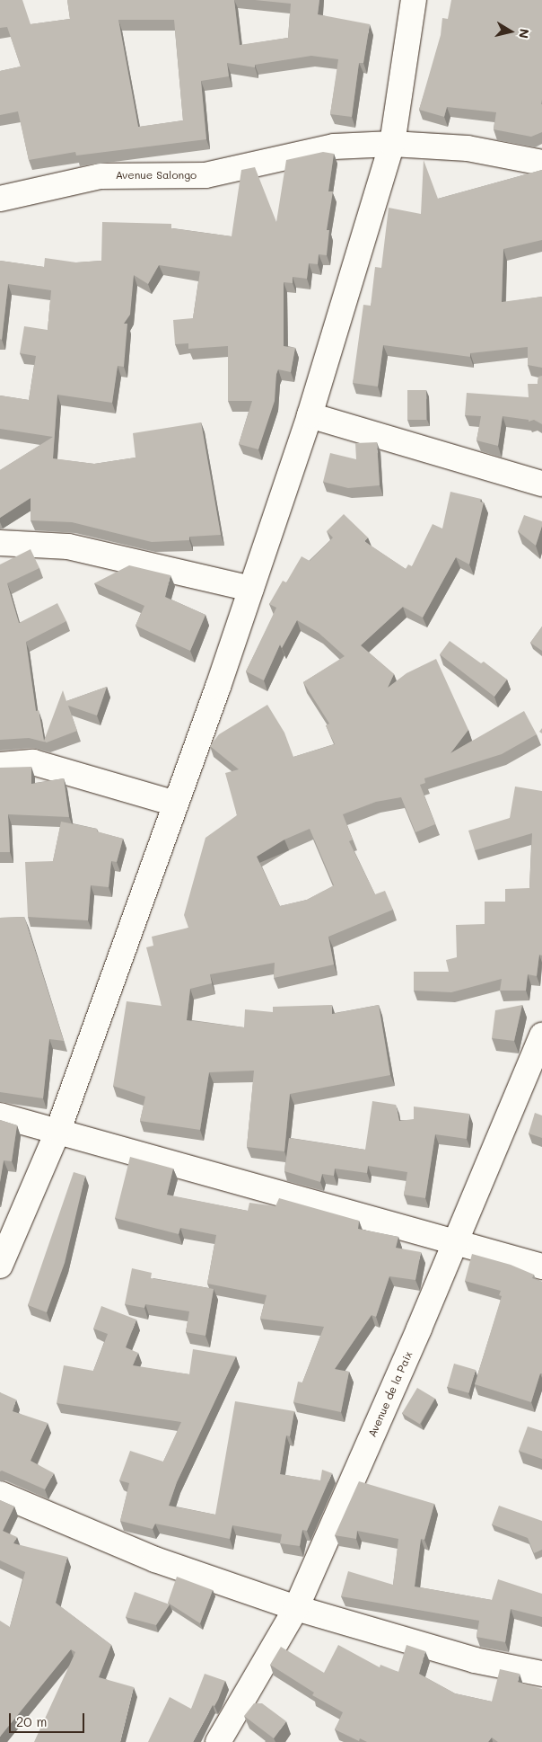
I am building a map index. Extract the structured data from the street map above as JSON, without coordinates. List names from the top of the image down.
{
  "streets": {
    "street": ["Avenue Salongo", "Avenue de la Paix"]
  },
  "scale_bar": "20 m",
  "north": "right"
}
